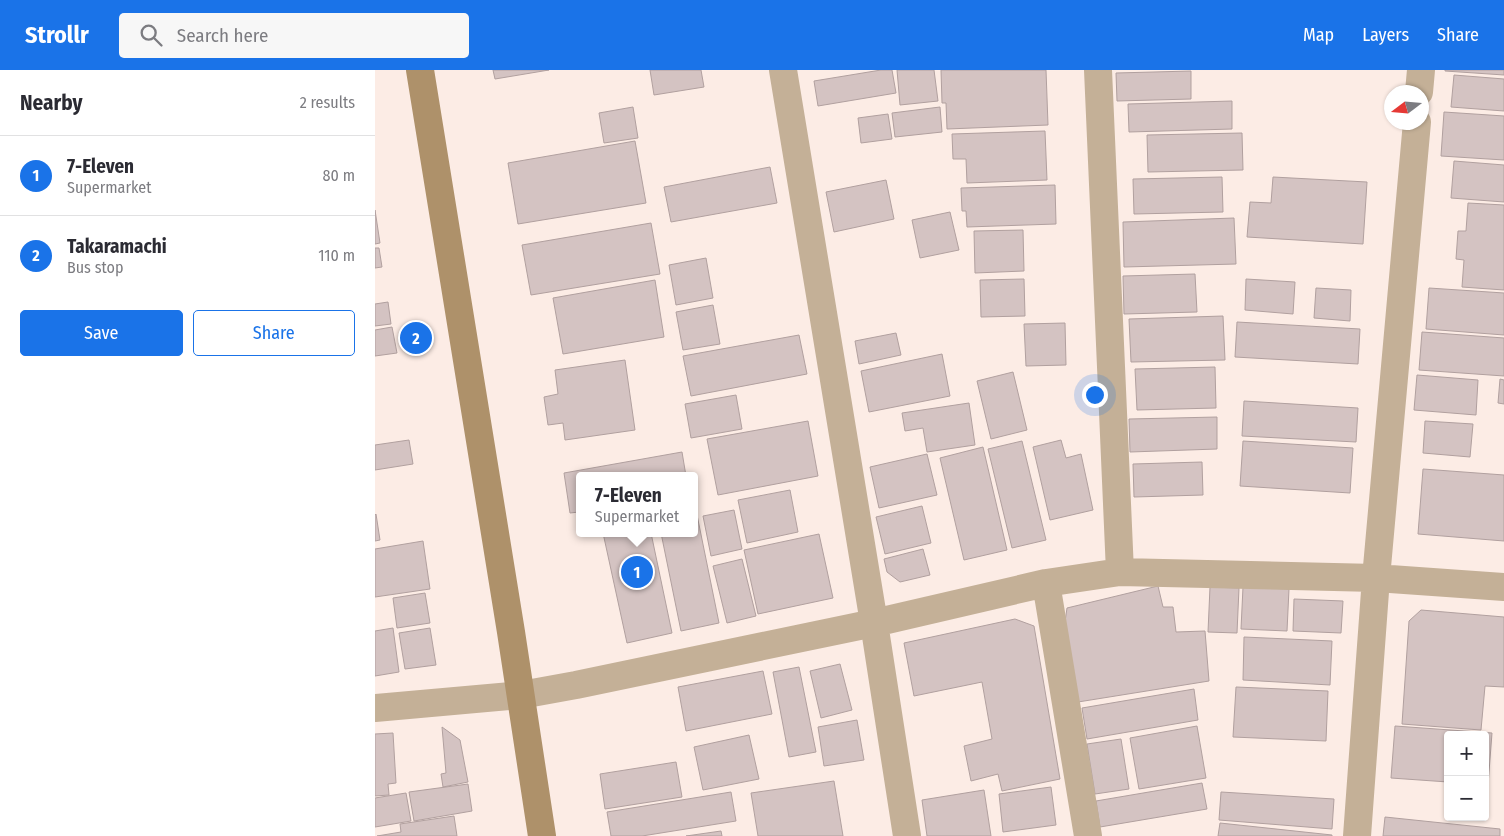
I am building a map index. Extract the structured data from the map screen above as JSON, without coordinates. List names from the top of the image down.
{
  "north": "left",
  "page": {
    "header": "Strollr",
    "search": "Search here",
    "nav": ["Map", "Layers", "Share"],
    "heading": ["Nearby", "2 results"],
    "list": [
      {
        "mark": "1",
        "name": "7-Eleven",
        "note": "Supermarket",
        "value": "80 m"
      },
      {
        "mark": "2",
        "name": "Takaramachi",
        "note": "Bus stop",
        "value": "110 m"
      }
    ],
    "buttons": ["Save", "Share"],
    "pins": ["2", "1"],
    "popup": ["7-Eleven", "Supermarket"],
    "map_buttons": ["+", "−"]
  }
}
